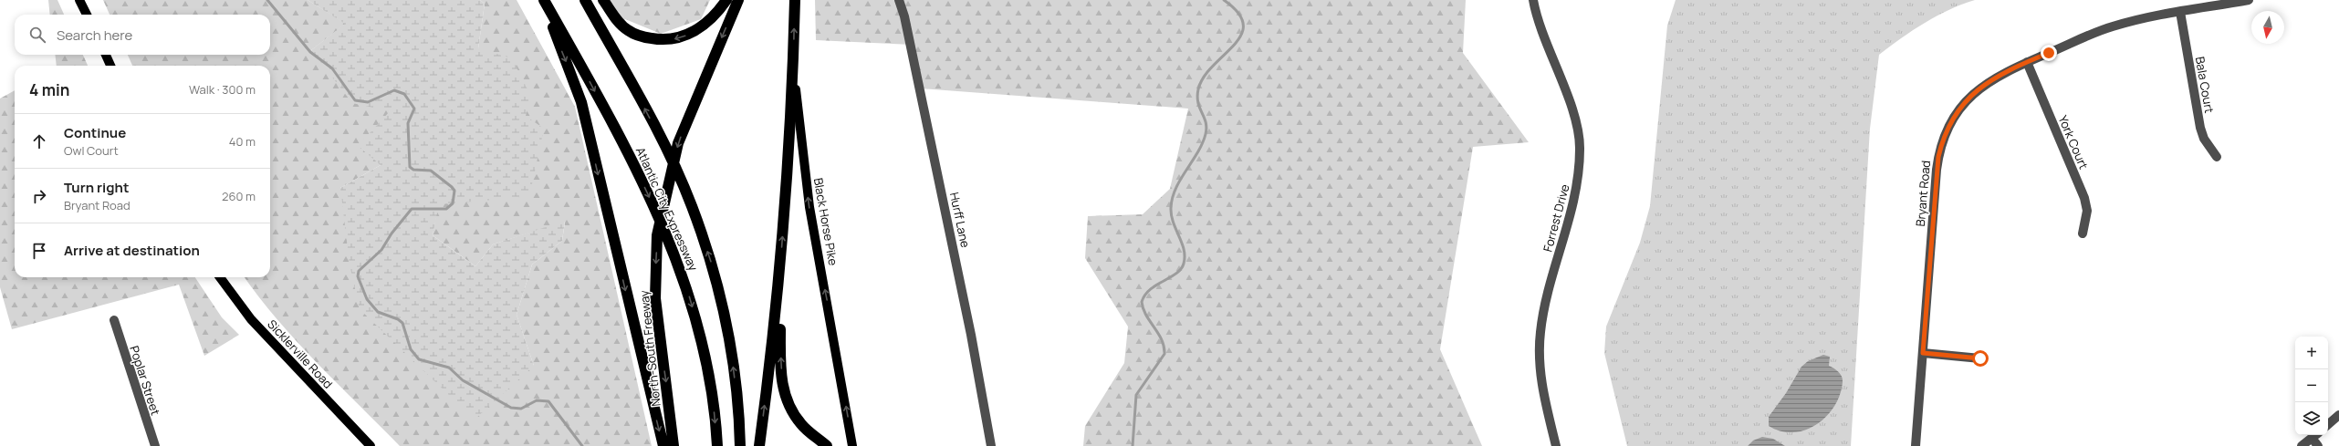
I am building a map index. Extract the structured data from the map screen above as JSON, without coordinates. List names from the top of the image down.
{
  "streets": {
    "highway": ["Atlantic City Expressway", "Black Horse Pike", "North-South Freeway"],
    "main road": ["Sicklerville Road"],
    "street": [
      "Bala Court",
      "York Court",
      "Bryant Road",
      "Forrest Drive",
      "Hurff Lane",
      "Poplar Street"
    ]
  },
  "crossings": [
    ["Bala Court", "Bryant Road"],
    ["York Court", "Bryant Road"]
  ],
  "north": "bottom",
  "page": {
    "search": "Search here",
    "heading": ["4 min", "Walk · 300 m"],
    "list": [
      ["Continue", "Owl Court", "40 m"],
      ["Turn right", "Bryant Road", "260 m"],
      "Arrive at destination"
    ],
    "map_buttons": ["+", "−"]
  }
}
